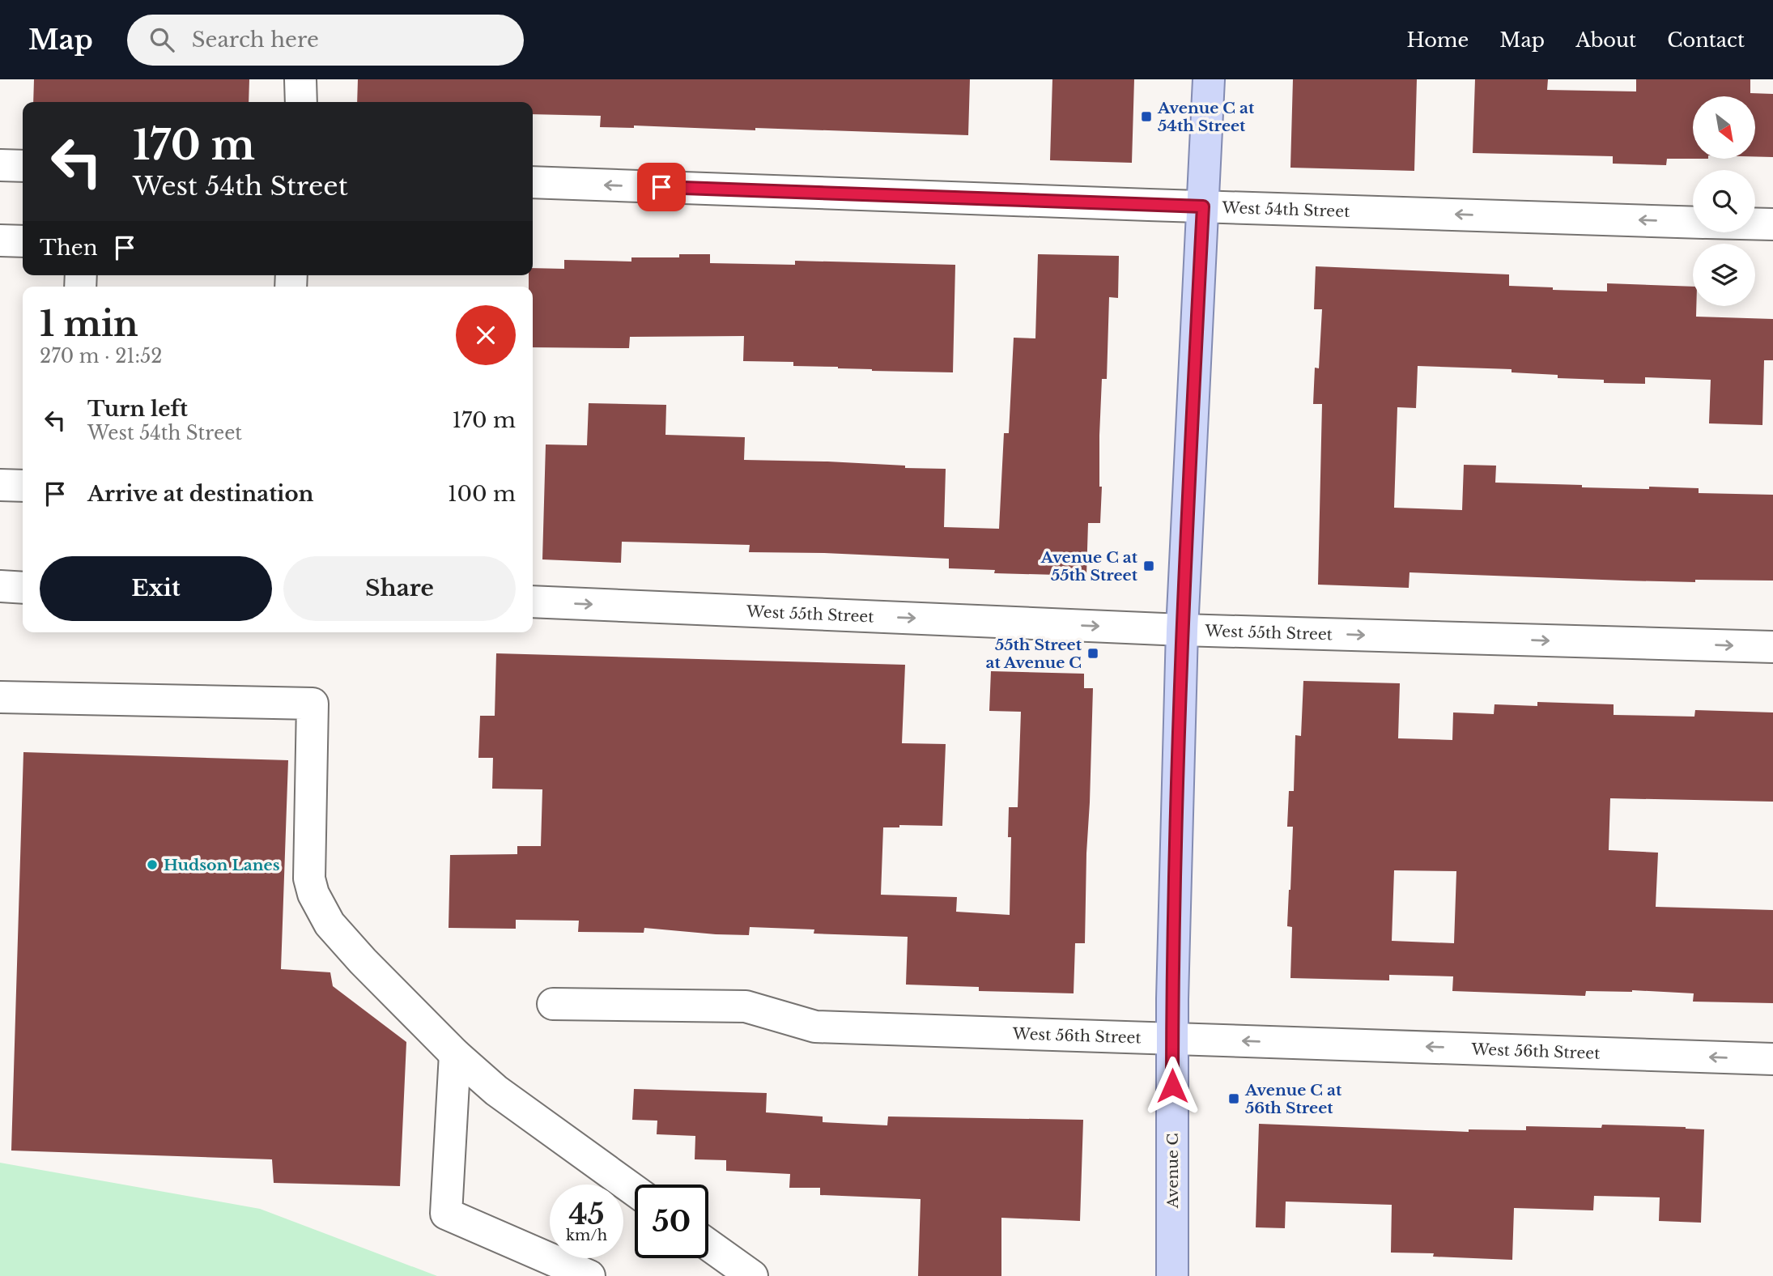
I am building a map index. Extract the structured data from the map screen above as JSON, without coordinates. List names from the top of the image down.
{
  "streets": {
    "main road": ["Avenue C"],
    "street": ["West 54th Street", "West 55th Street", "West 56th Street"]
  },
  "crossings": [
    ["West 54th Street", "Avenue C"],
    ["West 55th Street", "Avenue C"],
    ["West 56th Street", "Avenue C"]
  ],
  "one_way": ["West 54th Street", "West 55th Street", "West 56th Street"],
  "places": {
    "transit": [
      "Avenue C at 54th Street",
      "Avenue C at 55th Street",
      "55th Street at Avenue C",
      "Avenue C at 56th Street"
    ],
    "other": ["Hudson Lanes"]
  },
  "north": "bottom right",
  "page": {
    "header": "Map",
    "search": "Search here",
    "nav": [
      "Home",
      "Map",
      "About",
      "Contact"
    ],
    "turn": ["170 m", "West 54th Street"],
    "then": "Then",
    "heading": ["1 min", "270 m · 21:52"],
    "list": [
      {
        "name": "Turn left",
        "note": "West 54th Street",
        "value": "170 m"
      },
      {
        "name": "Arrive at destination",
        "value": "100 m"
      }
    ],
    "buttons": ["Exit", "Share"],
    "speed": "45 km/h",
    "limit": "50"
  }
}
